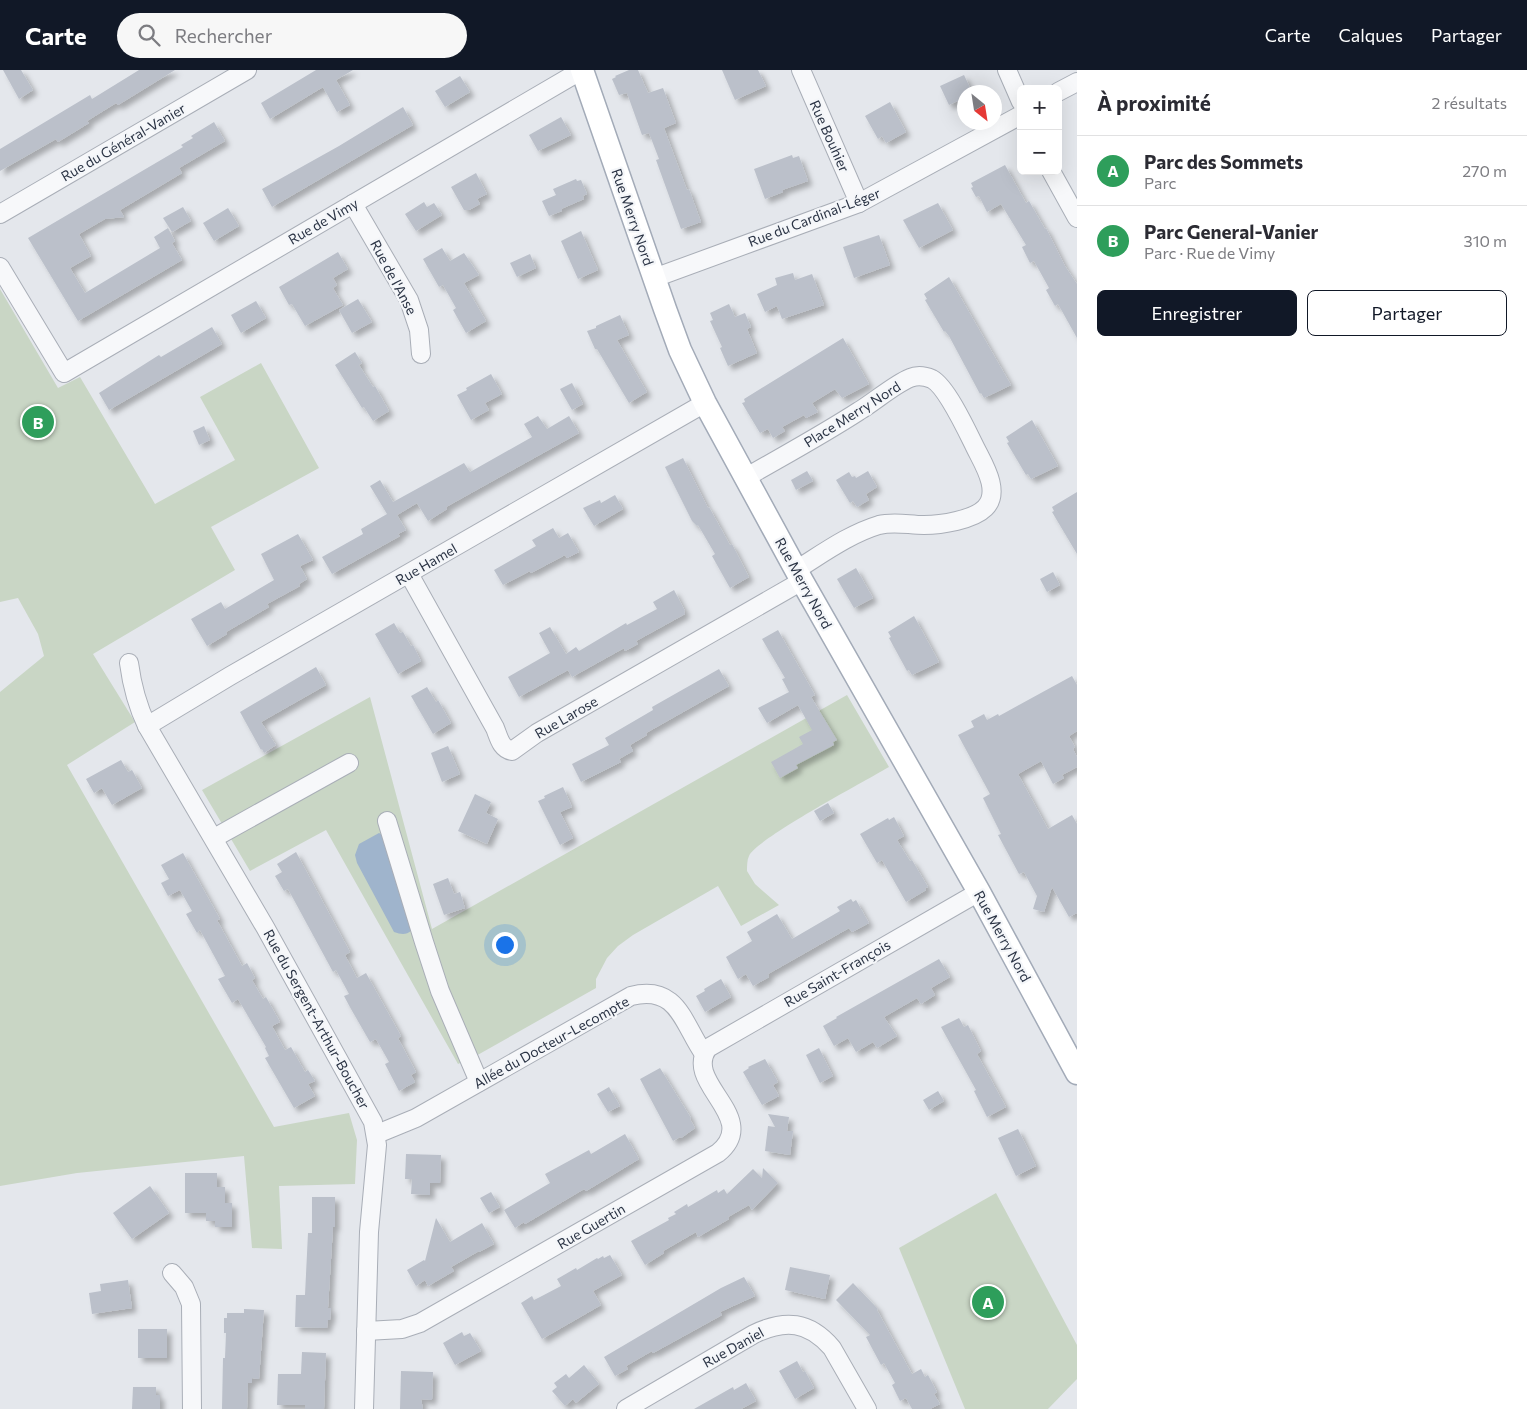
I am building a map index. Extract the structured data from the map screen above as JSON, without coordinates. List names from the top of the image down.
{
  "streets": {
    "main road": ["Rue Merry Nord"],
    "street": [
      "Rue Bouhier",
      "Rue du Général-Vanier",
      "Rue du Cardinal-Léger",
      "Rue de Vimy",
      "Rue de l'Anse",
      "Place Merry Nord",
      "Rue Hamel",
      "Rue Larose",
      "Rue Saint-François",
      "Rue du Sergent-Arthur-Boucher",
      "Allée du Docteur-Lecompte",
      "Rue Guertin",
      "Rue Daniel"
    ]
  },
  "crossings": [
    ["Rue Bouhier", "Rue du Cardinal-Léger"],
    ["Rue Merry Nord", "Rue du Cardinal-Léger"],
    ["Rue Merry Nord", "Rue de Vimy"],
    ["Rue Merry Nord", "Place Merry Nord"],
    ["Rue Merry Nord", "Rue Hamel"],
    ["Rue Merry Nord", "Rue Larose"],
    ["Rue Merry Nord", "Rue Saint-François"],
    ["Rue de Vimy", "Rue de l'Anse"],
    ["Place Merry Nord", "Rue Larose"],
    ["Rue Hamel", "Rue Larose"],
    ["Rue Hamel", "Rue du Sergent-Arthur-Boucher"],
    ["Rue Saint-François", "Allée du Docteur-Lecompte"],
    ["Rue Saint-François", "Rue Guertin"],
    ["Rue du Sergent-Arthur-Boucher", "Allée du Docteur-Lecompte"],
    ["Rue du Sergent-Arthur-Boucher", "Rue Guertin"],
    ["Allée du Docteur-Lecompte", "Rue Guertin"]
  ],
  "north": "bottom right",
  "page": {
    "header": "Carte",
    "search": "Rechercher",
    "nav": ["Carte", "Calques", "Partager"],
    "heading": ["À proximité", "2 résultats"],
    "map_buttons": ["+", "−"],
    "list": [
      {
        "mark": "A",
        "name": "Parc des Sommets",
        "note": "Parc",
        "value": "270 m"
      },
      {
        "mark": "B",
        "name": "Parc General-Vanier",
        "note": "Parc · Rue de Vimy",
        "value": "310 m"
      }
    ],
    "buttons": ["Enregistrer", "Partager"],
    "pins": ["B", "A"]
  }
}
